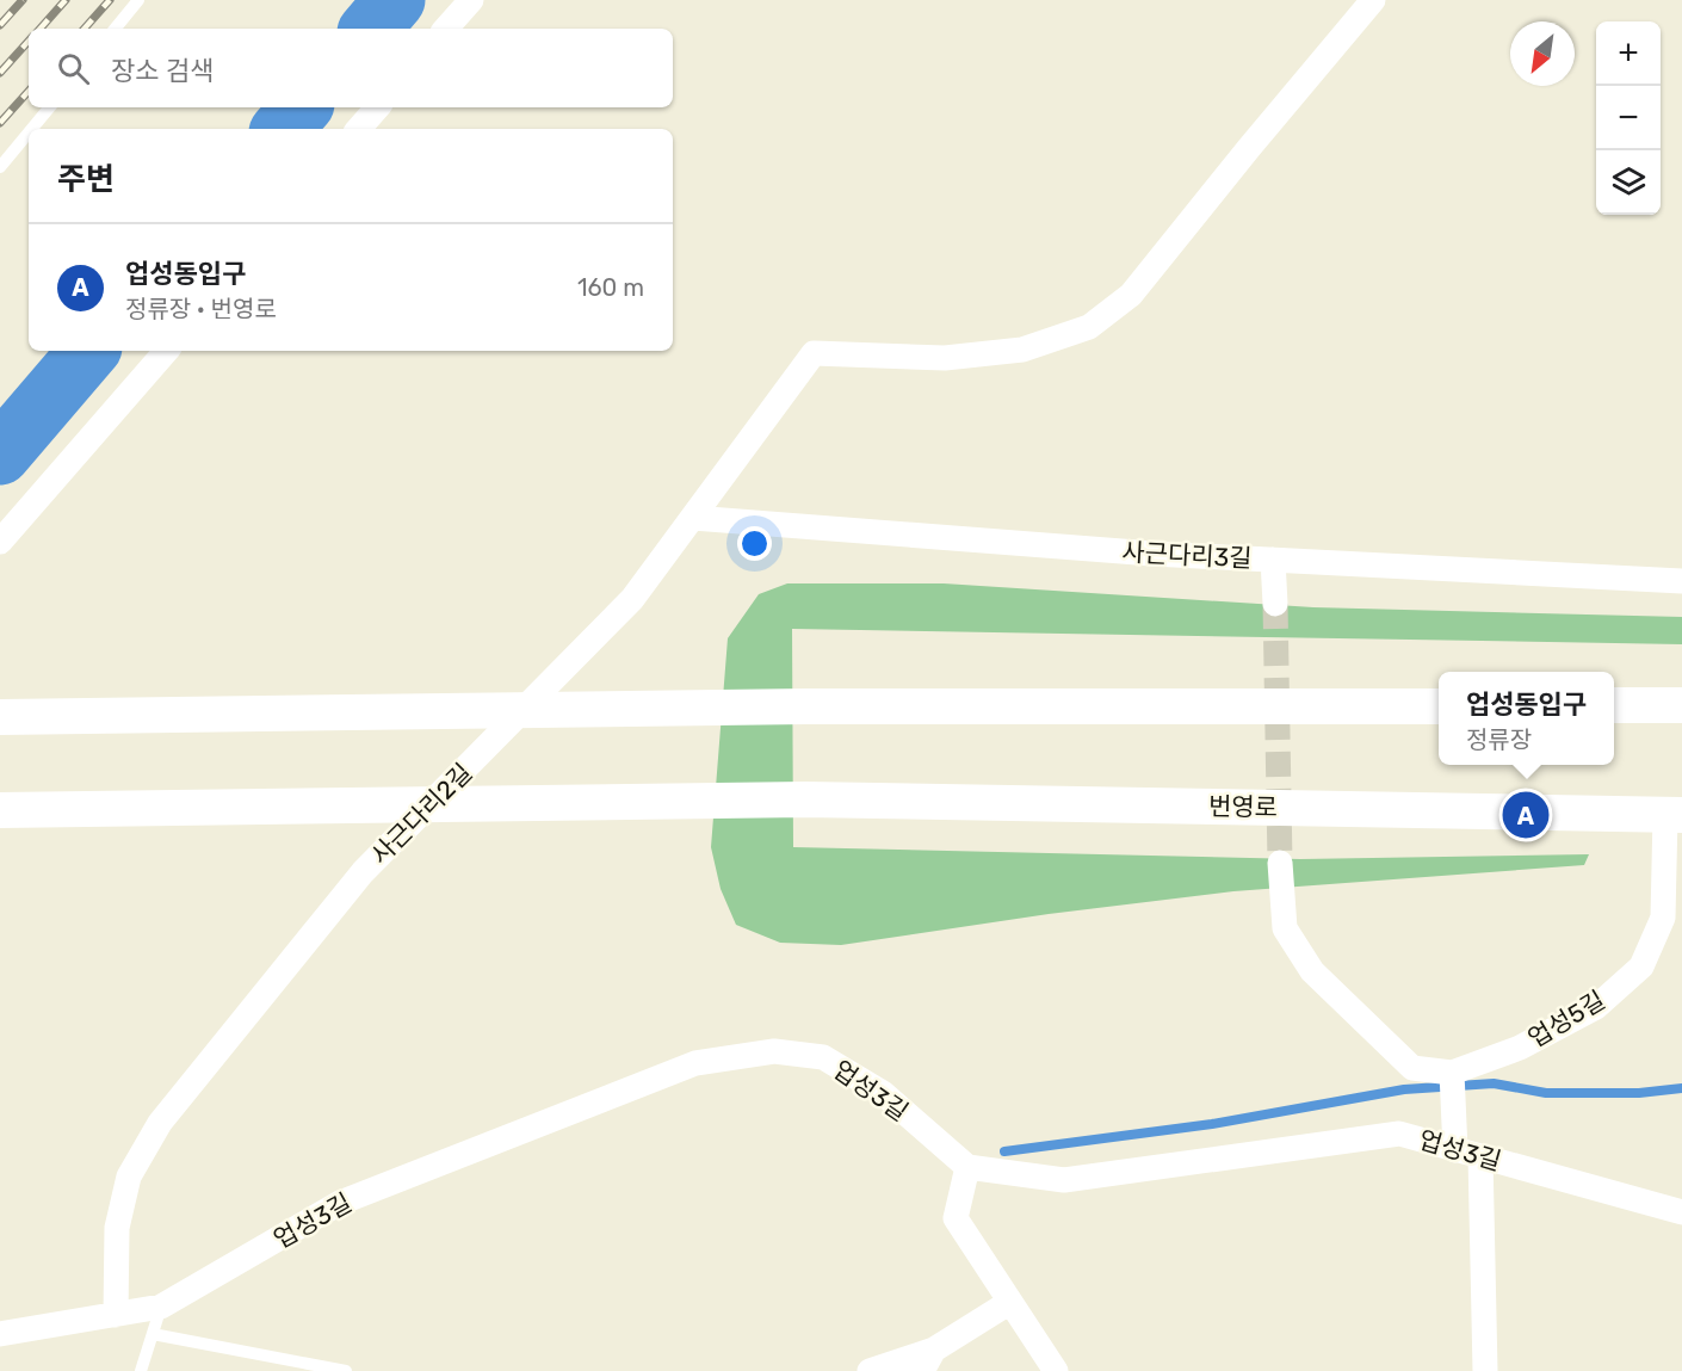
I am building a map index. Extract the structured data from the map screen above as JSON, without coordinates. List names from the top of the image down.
{
  "streets": {
    "street": [
      "사근다리3길",
      "번영로",
      "사근다리2길",
      "업성5길",
      "업성3길"
    ]
  },
  "crossings": [
    ["사근다리3길", "사근다리2길"],
    ["번영로", "업성5길"],
    ["사근다리2길", "업성3길"]
  ],
  "north": "bottom left",
  "page": {
    "map_buttons": ["+", "−"],
    "search": "장소 검색",
    "heading": "주변",
    "list": [
      {
        "mark": "A",
        "name": "업성동입구",
        "note": "정류장 · 번영로",
        "value": "160 m"
      }
    ],
    "popup": ["업성동입구", "정류장"],
    "pins": "A"
  }
}
